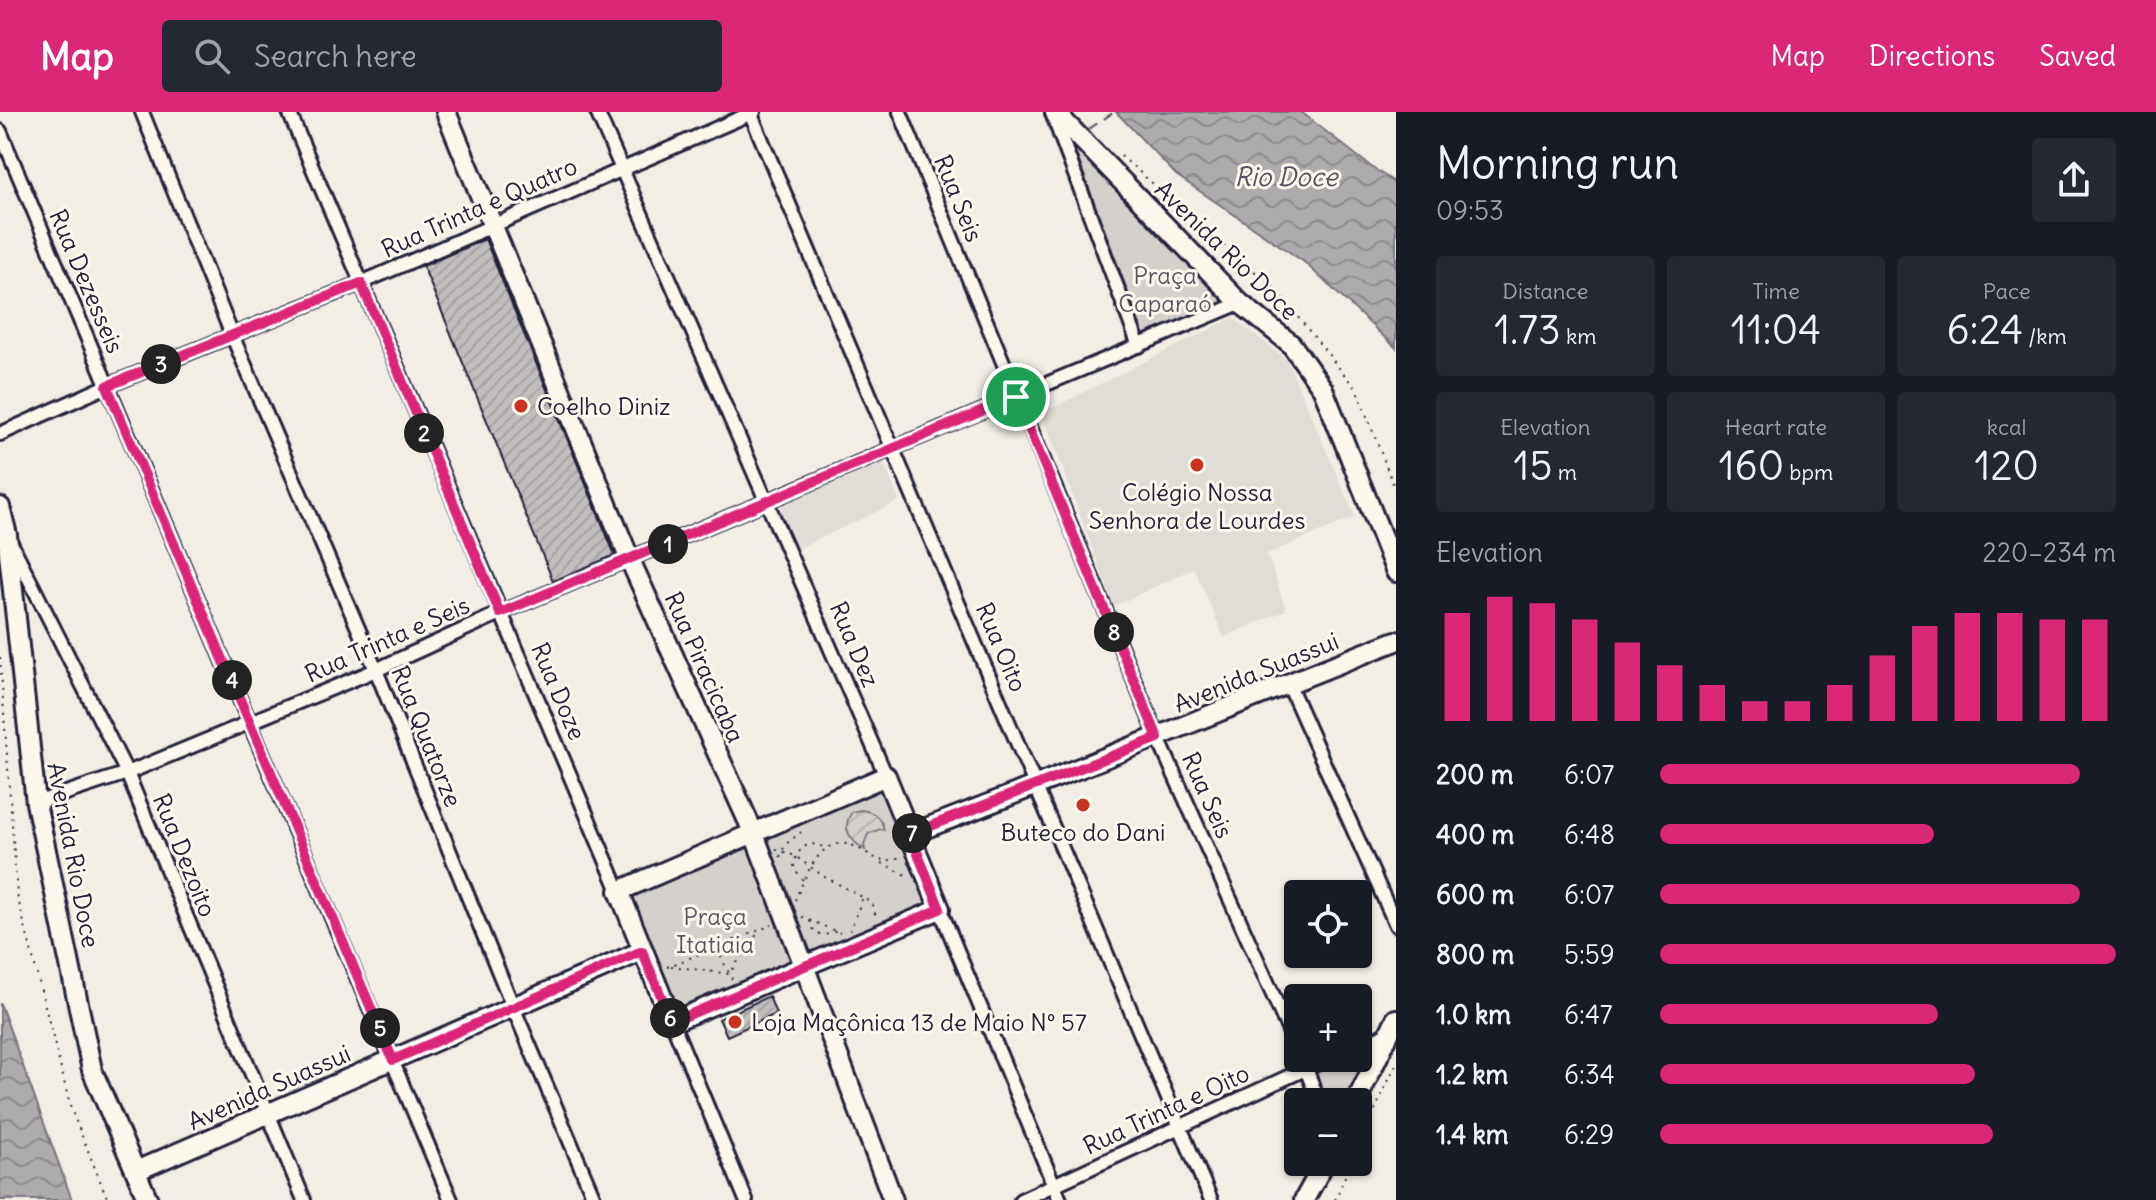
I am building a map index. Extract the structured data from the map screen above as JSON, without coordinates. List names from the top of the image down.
{
  "streets": {
    "street": [
      "Rua Seis",
      "Rua Trinta e Quatro",
      "Avenida Rio Doce",
      "Rua Dezesseis",
      "Rua Trinta e Seis",
      "Rua Dez",
      "Rua Oito",
      "Rua Piracicaba",
      "Avenida Suassui",
      "Rua Doze",
      "Rua Quatorze",
      "Rua Dezoito",
      "Rua Trinta e Oito"
    ]
  },
  "crossings": [
    ["Rua Seis", "Rua Trinta e Seis"],
    ["Rua Seis", "Avenida Suassui"],
    ["Rua Trinta e Quatro", "Rua Dezesseis"],
    ["Rua Trinta e Quatro", "Rua Dez"],
    ["Rua Trinta e Quatro", "Rua Oito"],
    ["Rua Trinta e Quatro", "Rua Piracicaba"],
    ["Rua Trinta e Quatro", "Rua Doze"],
    ["Rua Trinta e Quatro", "Rua Quatorze"],
    ["Avenida Rio Doce", "Rua Trinta e Seis"],
    ["Avenida Rio Doce", "Avenida Suassui"],
    ["Avenida Rio Doce", "Rua Dezoito"],
    ["Rua Dezesseis", "Rua Trinta e Seis"],
    ["Rua Dezesseis", "Avenida Suassui"],
    ["Rua Trinta e Seis", "Rua Dez"],
    ["Rua Trinta e Seis", "Rua Oito"],
    ["Rua Trinta e Seis", "Rua Piracicaba"],
    ["Rua Trinta e Seis", "Rua Doze"],
    ["Rua Trinta e Seis", "Rua Quatorze"],
    ["Rua Trinta e Seis", "Rua Dezoito"],
    ["Rua Dez", "Avenida Suassui"],
    ["Rua Dez", "Rua Trinta e Oito"],
    ["Rua Oito", "Avenida Suassui"],
    ["Rua Oito", "Rua Trinta e Oito"],
    ["Avenida Suassui", "Rua Doze"],
    ["Avenida Suassui", "Rua Quatorze"],
    ["Avenida Suassui", "Rua Dezoito"]
  ],
  "water": ["Rio Doce"],
  "parks": ["Praça Caparaó", "Praça Itatiaia"],
  "places": [
    "Coelho Diniz",
    "Colégio Nossa Senhora de Lourdes",
    "Buteco do Dani",
    "Loja Maçônica 13 de Maio Nº 57"
  ],
  "page": {
    "header": "Map",
    "search": "Search here",
    "nav": ["Map", "Directions", "Saved"],
    "heading": ["Morning run", "09:53"],
    "stats": [
      ["Distance", "1.73 km"],
      ["Time", "11:04"],
      ["Pace", "6:24 /km"],
      ["Elevation", "15 m"],
      ["Heart rate", "160 bpm"],
      ["kcal", "120"]
    ],
    "pins": [
      "3",
      "2",
      "1",
      "8",
      "4",
      "7",
      "6",
      "5"
    ],
    "chart": ["Elevation", "220–234 m"],
    "list": [
      {
        "name": "200 m",
        "note": "6:07"
      },
      {
        "name": "400 m",
        "note": "6:48"
      },
      {
        "name": "600 m",
        "note": "6:07"
      },
      {
        "name": "800 m",
        "note": "5:59"
      },
      {
        "name": "1.0 km",
        "note": "6:47"
      },
      {
        "name": "1.2 km",
        "note": "6:34"
      },
      {
        "name": "1.4 km",
        "note": "6:29"
      }
    ],
    "map_buttons": ["+", "−"]
  }
}
